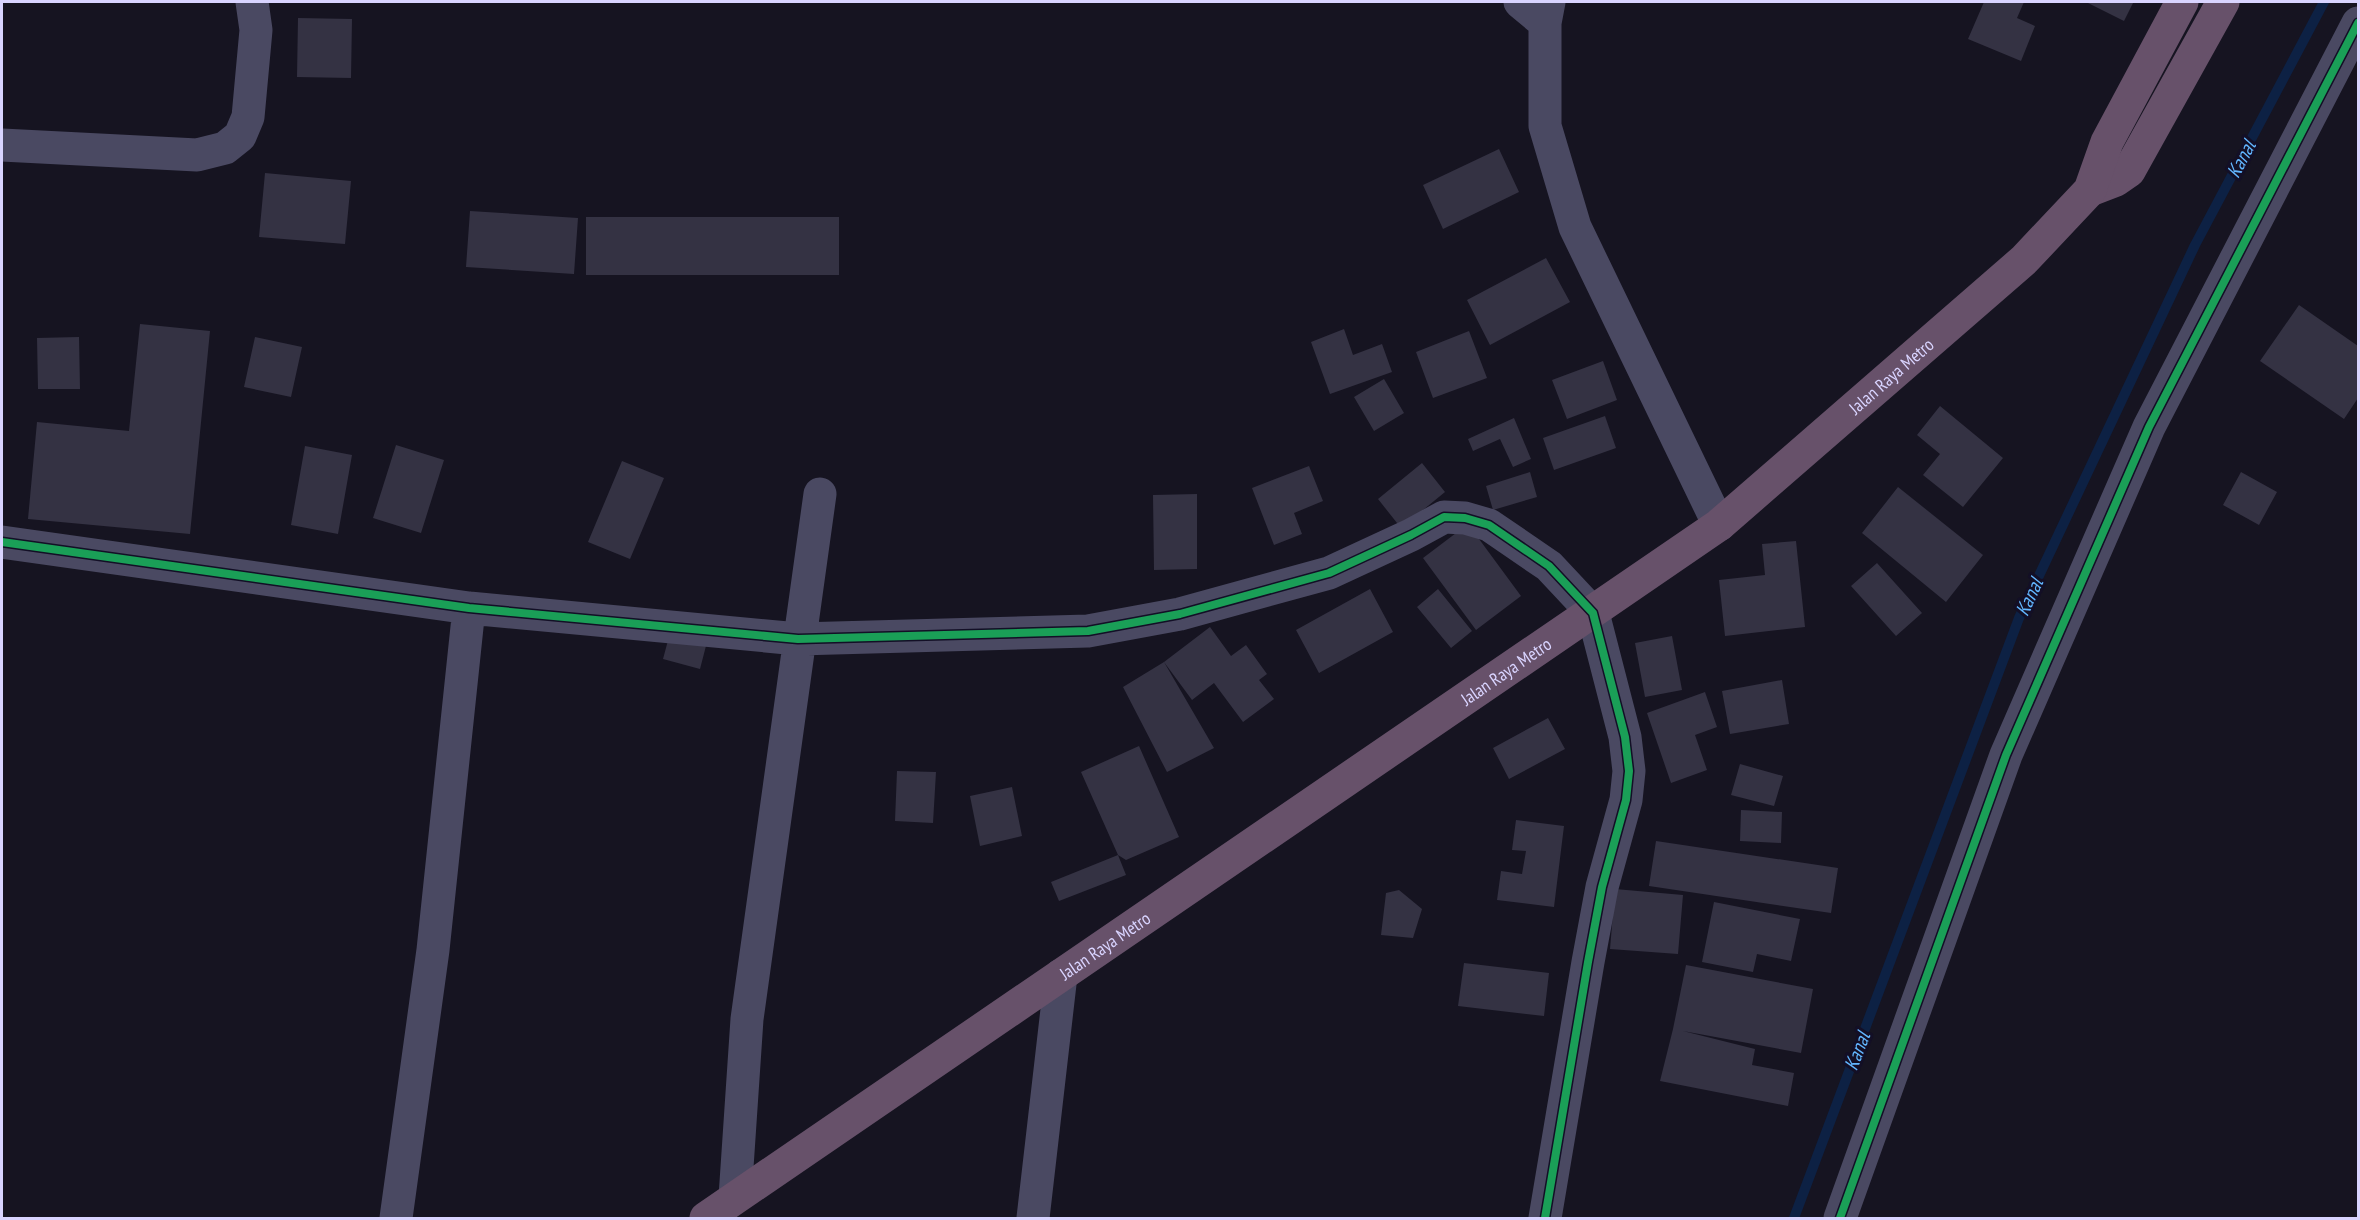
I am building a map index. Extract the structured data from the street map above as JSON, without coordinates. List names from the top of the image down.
{
  "streets": {
    "highway": ["Jalan Raya Metro"]
  },
  "water": ["Kanal"]
}
